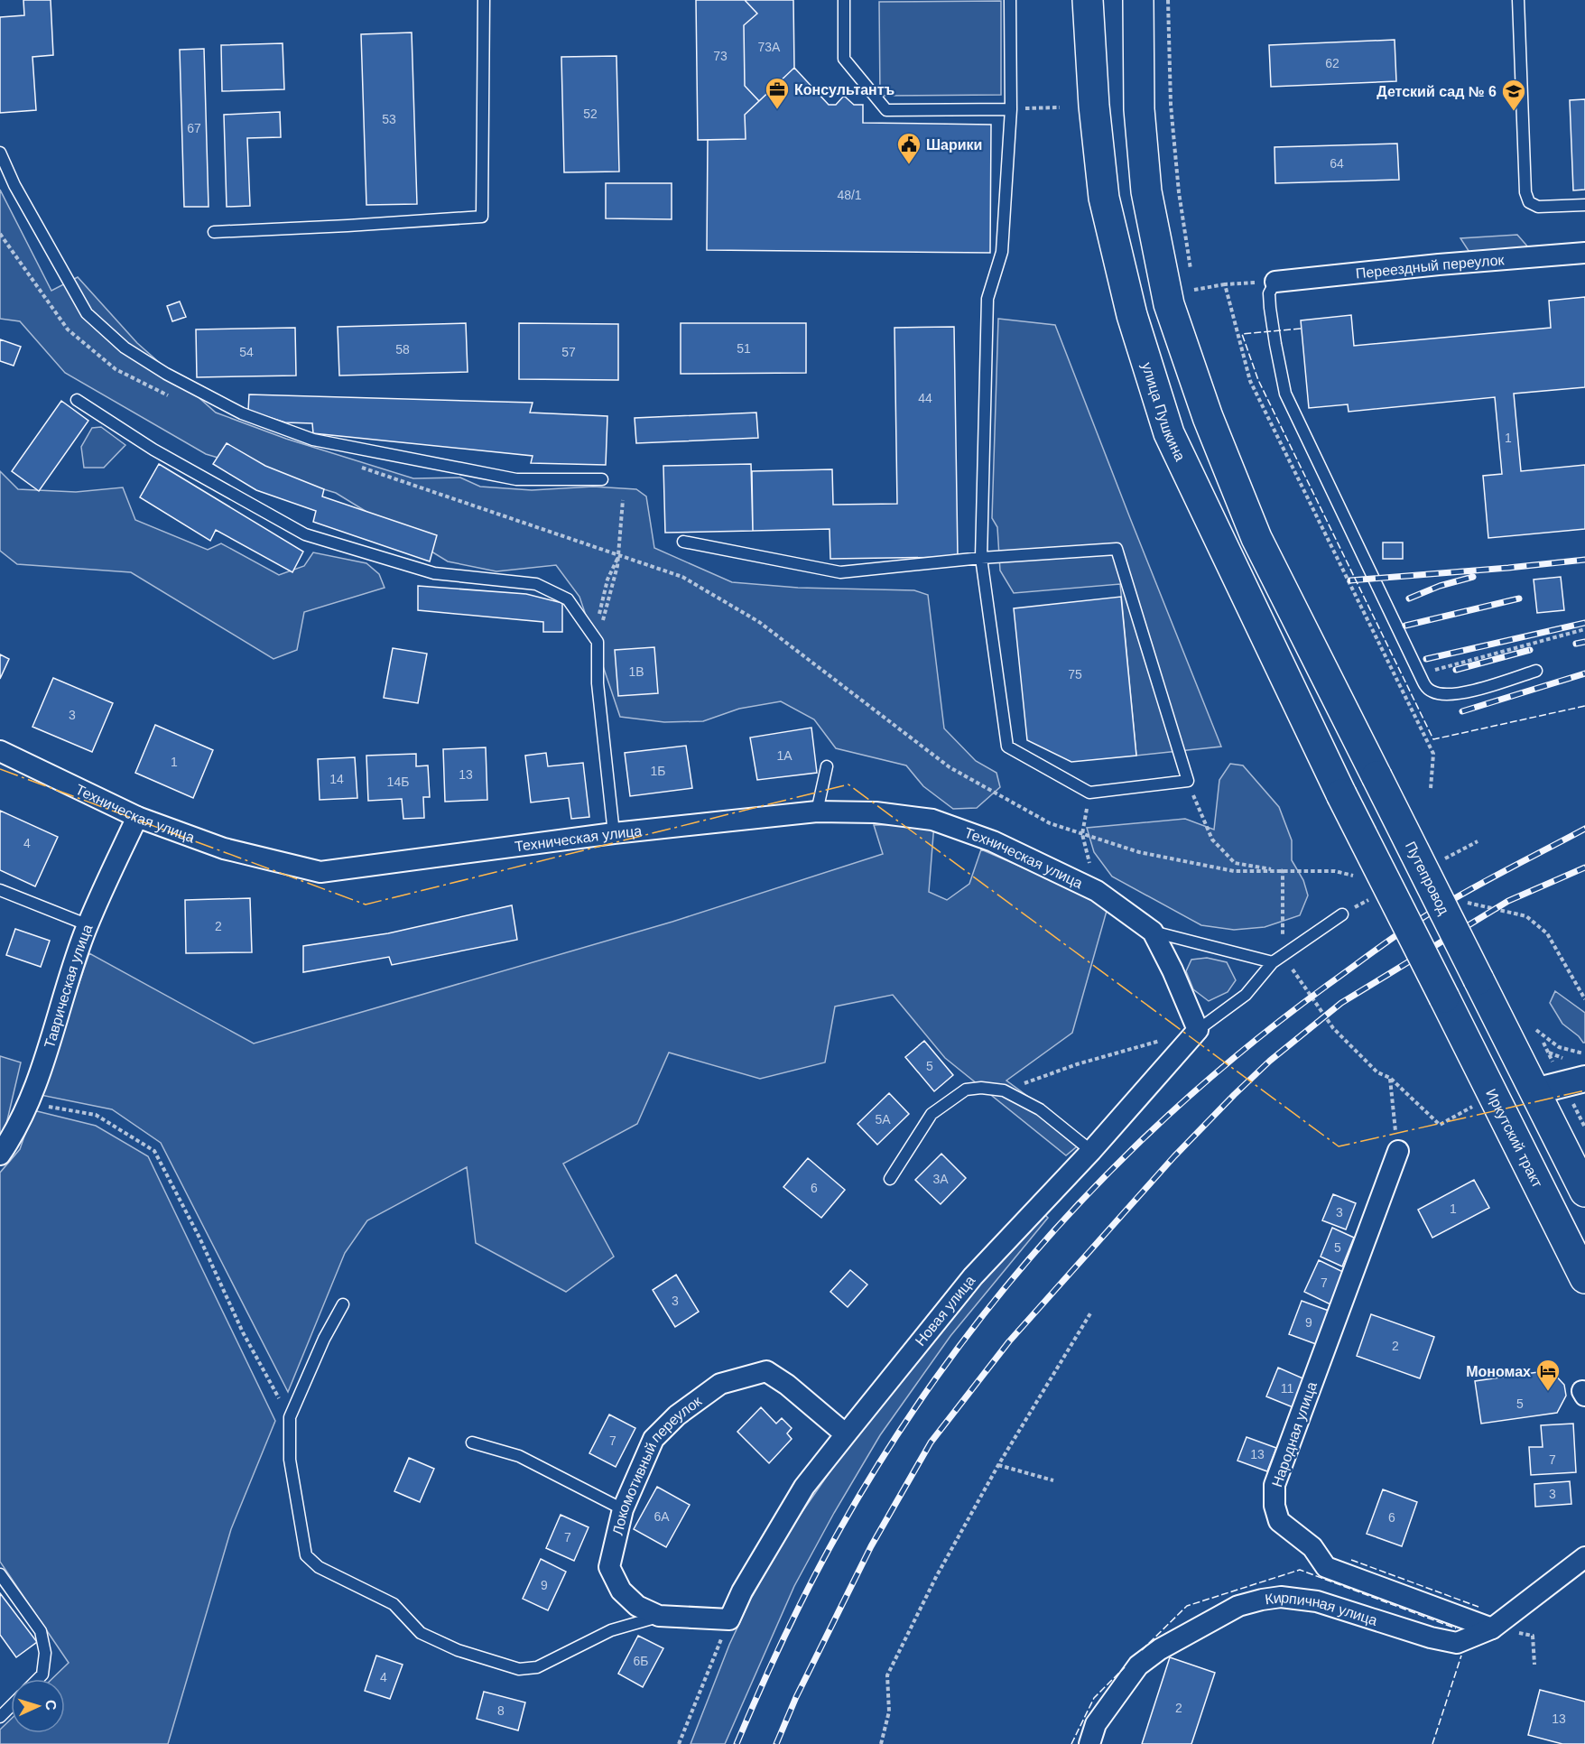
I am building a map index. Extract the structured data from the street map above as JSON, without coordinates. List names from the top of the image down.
{
  "streets": {
    "main road": ["улица Пушкина", "Путепровод", "Иркутский тракт"],
    "street": [
      "Переездный переулок",
      "Техническая улица",
      "Таврическая улица",
      "Новая улица",
      "Народная улица",
      "Локомотивный переулок",
      "Кирпичная улица"
    ]
  },
  "crossings": [
    ["улица Пушкина", "Иркутский тракт"],
    ["Техническая улица", "Таврическая улица"],
    ["Новая улица", "Локомотивный переулок"],
    ["Народная улица", "Кирпичная улица"]
  ],
  "places": {
    "office": ["Консультантъ"],
    "school or university": ["Детский сад № 6"],
    "public building": ["Шарики"],
    "hotel": ["Мономах"]
  },
  "house_numbers": [
    "73А",
    "73",
    "62",
    "52",
    "53",
    "67",
    "64",
    "48/1",
    "51",
    "58",
    "54",
    "57",
    "44",
    "1",
    "1В",
    "75",
    "3",
    "1А",
    "1",
    "1Б",
    "13",
    "14",
    "14Б",
    "4",
    "2",
    "5",
    "5А",
    "3А",
    "6",
    "1",
    "3",
    "5",
    "7",
    "3",
    "9",
    "2",
    "11",
    "5",
    "7",
    "13",
    "7",
    "3",
    "6А",
    "6",
    "7",
    "9",
    "6Б",
    "4",
    "2",
    "8",
    "13"
  ],
  "north": "right"
}
